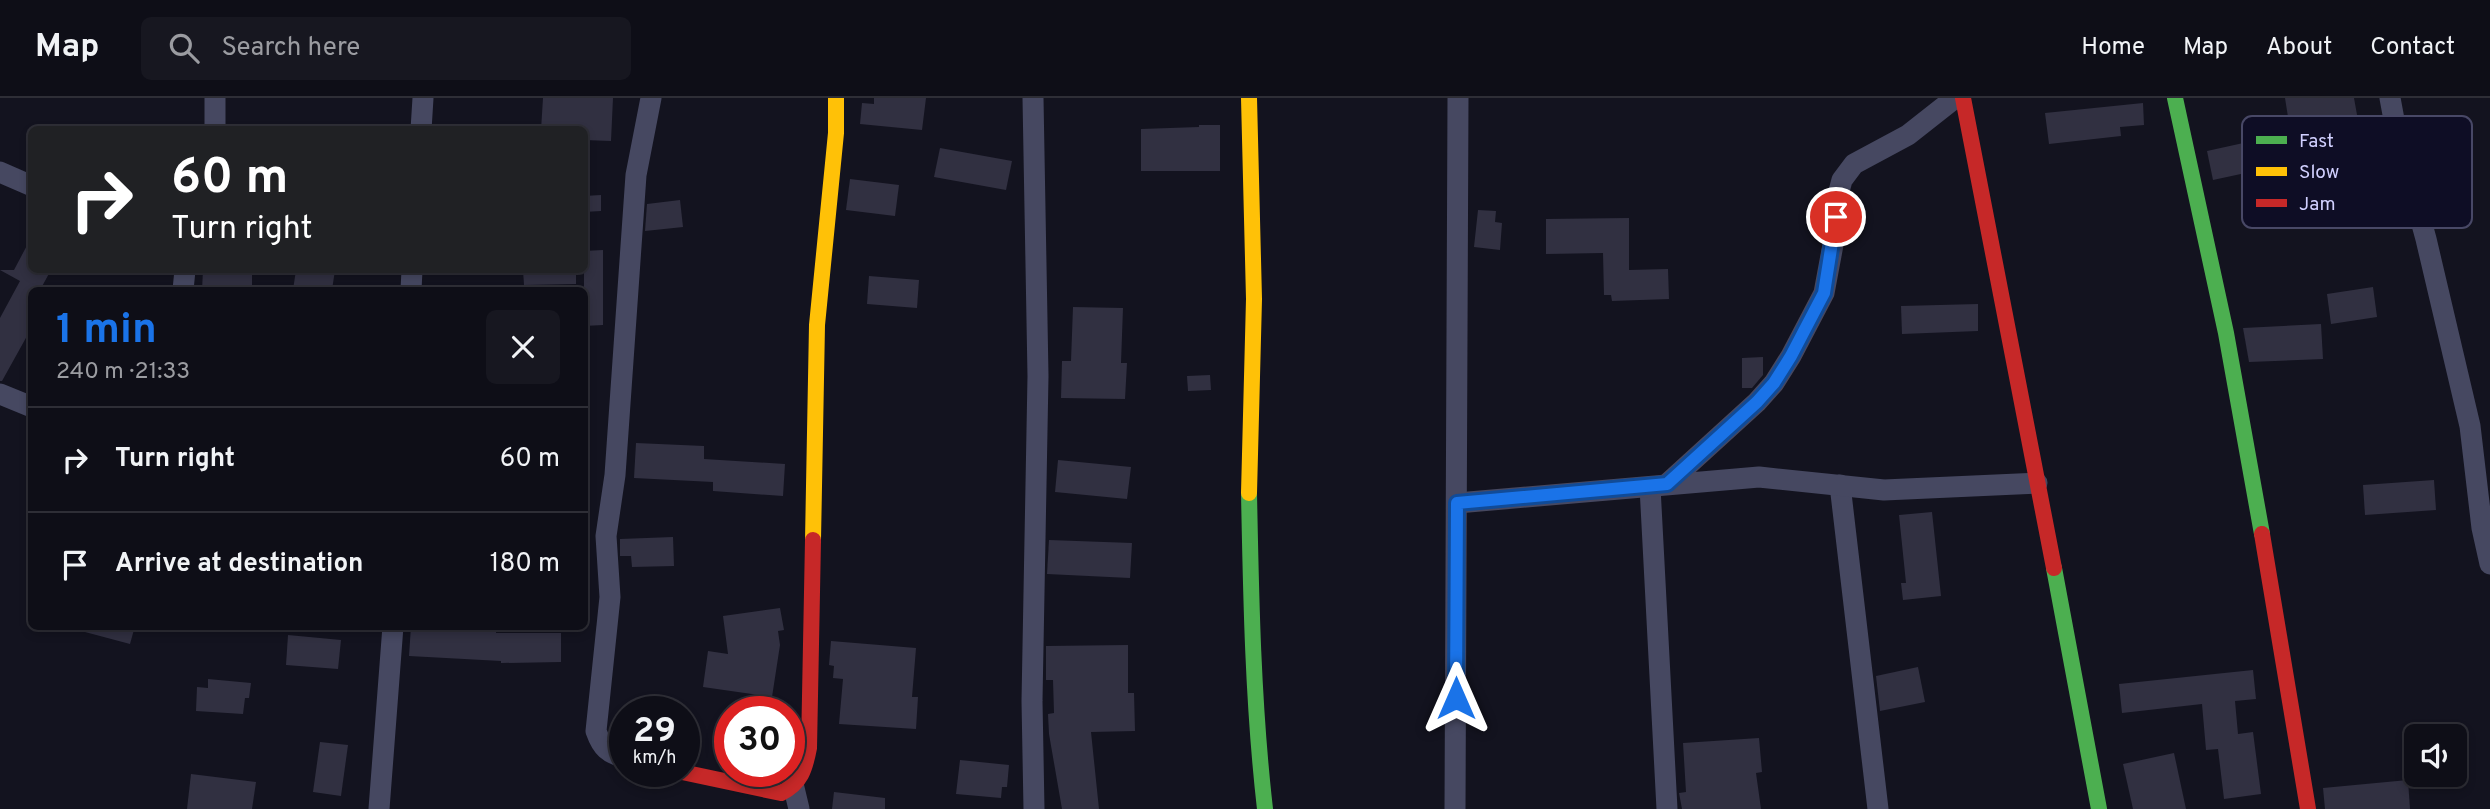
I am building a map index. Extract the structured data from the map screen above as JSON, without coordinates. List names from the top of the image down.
{
  "legend": ["Fast", "Slow", "Jam"],
  "page": {
    "header": "Map",
    "search": "Search here",
    "nav": [
      "Home",
      "Map",
      "About",
      "Contact"
    ],
    "turn": ["60 m", "Turn right"],
    "heading": ["1 min", "240 m · 21:33"],
    "list": [
      {
        "name": "Turn right",
        "value": "60 m"
      },
      {
        "name": "Arrive at destination",
        "value": "180 m"
      }
    ],
    "speed": "29 km/h",
    "limit": "30"
  }
}
